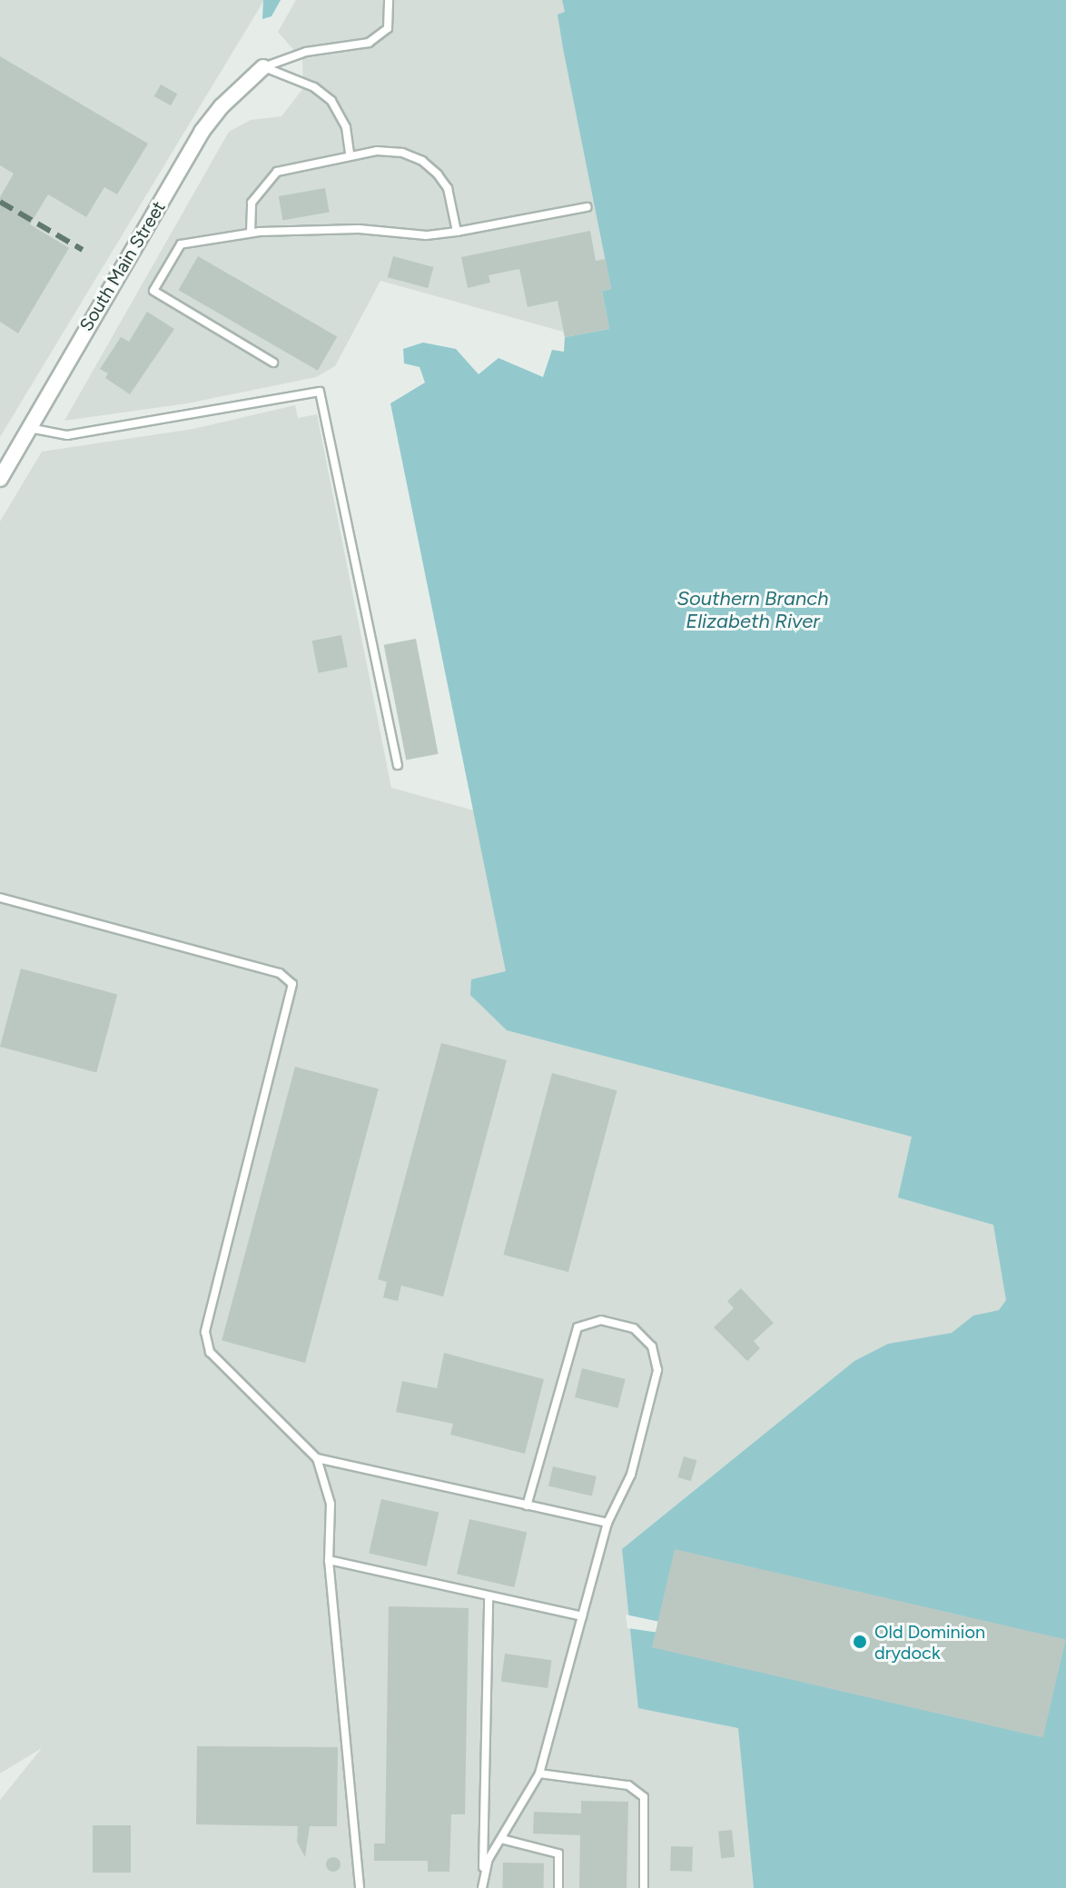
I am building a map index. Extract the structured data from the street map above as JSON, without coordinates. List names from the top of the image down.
{
  "streets": {
    "street": ["South Main Street"]
  },
  "water": ["Southern Branch Elizabeth River"],
  "places": ["Old Dominion drydock"]
}
